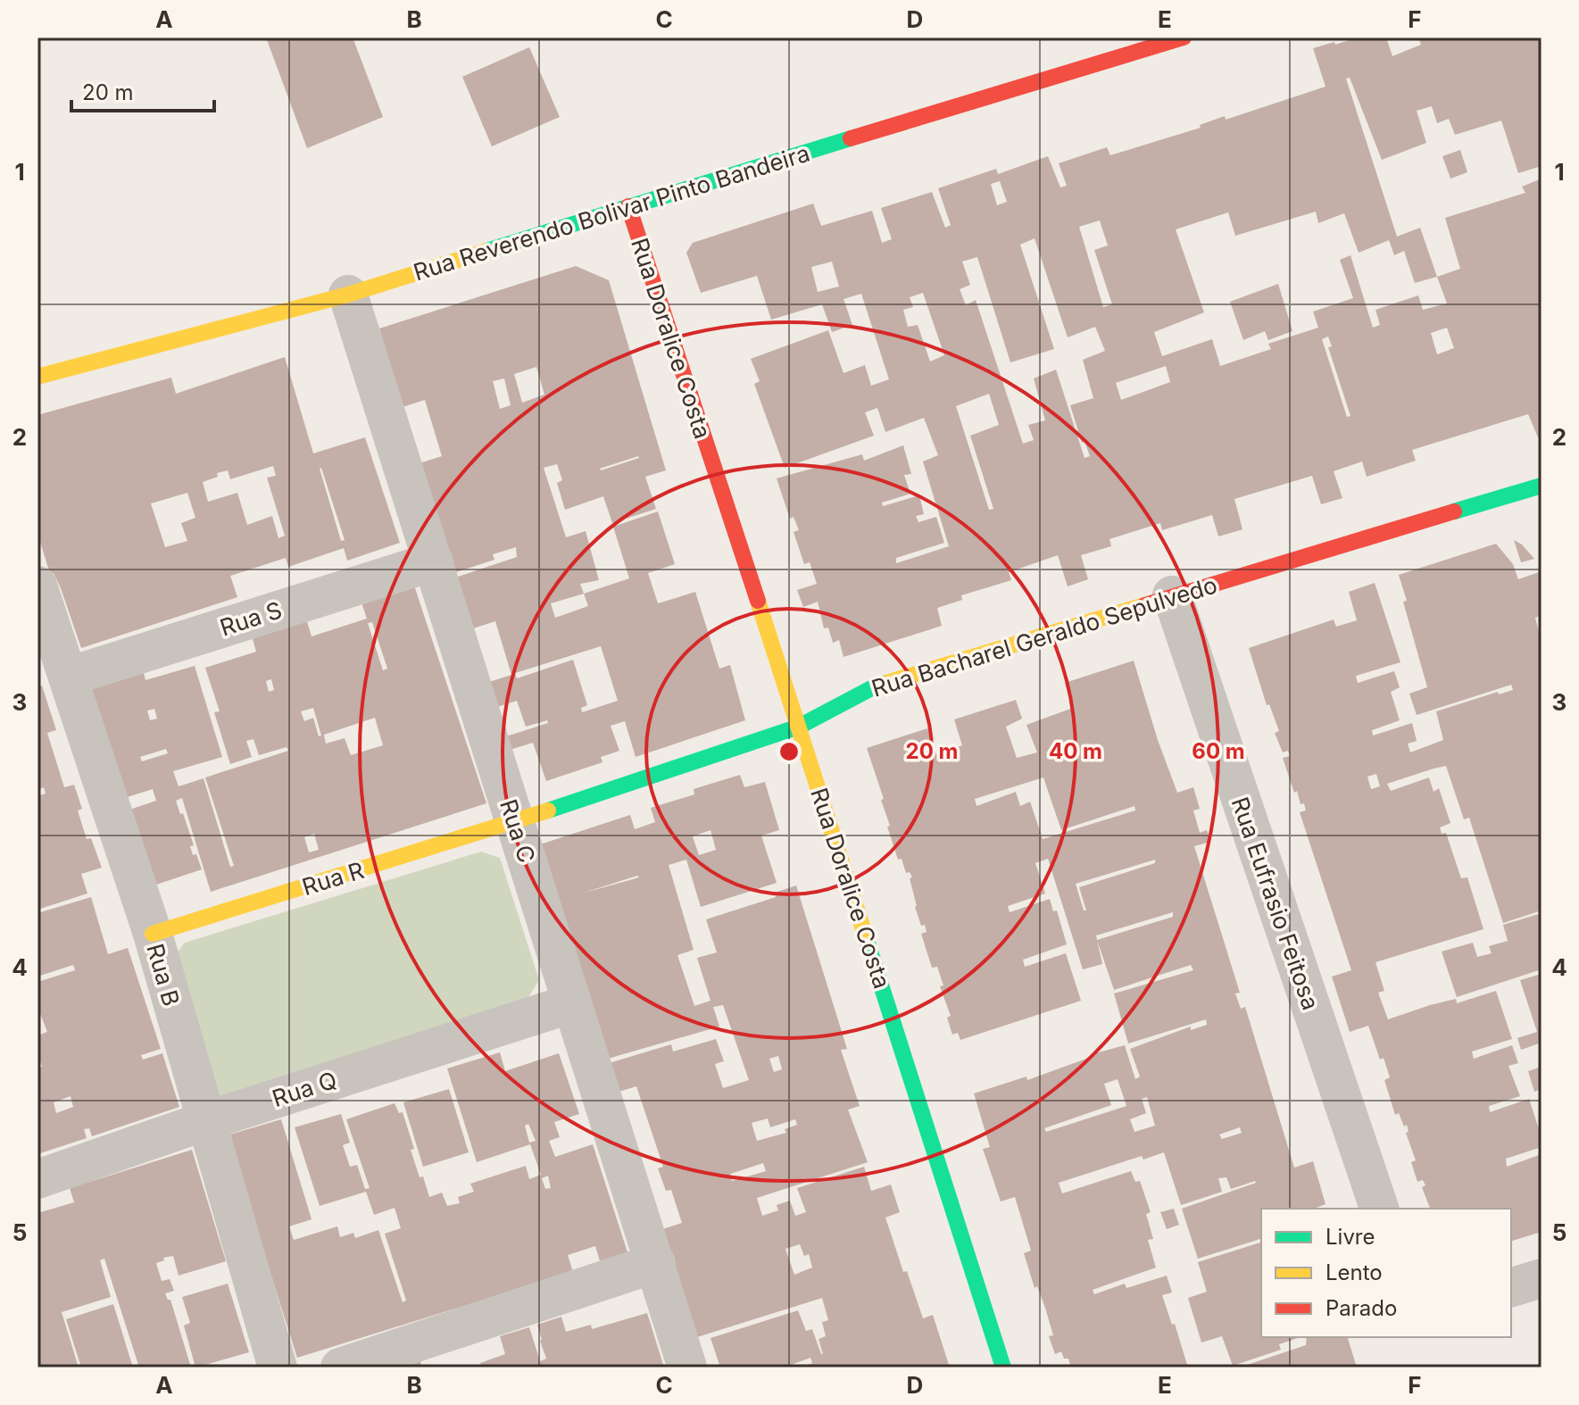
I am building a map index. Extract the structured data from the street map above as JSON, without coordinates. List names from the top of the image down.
{
  "streets": {
    "street": [
      "Rua Reverendo Bolivar Pinto Bandeira",
      "Rua Doralice Costa",
      "Rua S",
      "Rua Bacharel Geraldo Sepulvedo",
      "Rua C",
      "Rua R",
      "Rua Eufrasio Feitosa",
      "Rua B",
      "Rua Q"
    ]
  },
  "crossings": [
    ["Rua Reverendo Bolivar Pinto Bandeira", "Rua Doralice Costa"],
    ["Rua Reverendo Bolivar Pinto Bandeira", "Rua C"],
    ["Rua Doralice Costa", "Rua Bacharel Geraldo Sepulvedo"],
    ["Rua S", "Rua C"],
    ["Rua S", "Rua B"],
    ["Rua Bacharel Geraldo Sepulvedo", "Rua C"],
    ["Rua Bacharel Geraldo Sepulvedo", "Rua R"],
    ["Rua Bacharel Geraldo Sepulvedo", "Rua Eufrasio Feitosa"],
    ["Rua C", "Rua R"],
    ["Rua C", "Rua Q"],
    ["Rua R", "Rua B"],
    ["Rua B", "Rua Q"]
  ],
  "legend": ["Livre", "Lento", "Parado"],
  "scale_bar": "20 m",
  "grid": {
    "columns": [
      "A",
      "B",
      "C",
      "D",
      "E",
      "F"
    ],
    "rows": [
      "1",
      "2",
      "3",
      "4",
      "5"
    ]
  },
  "rings": ["20 m", "40 m", "60 m"]
}
